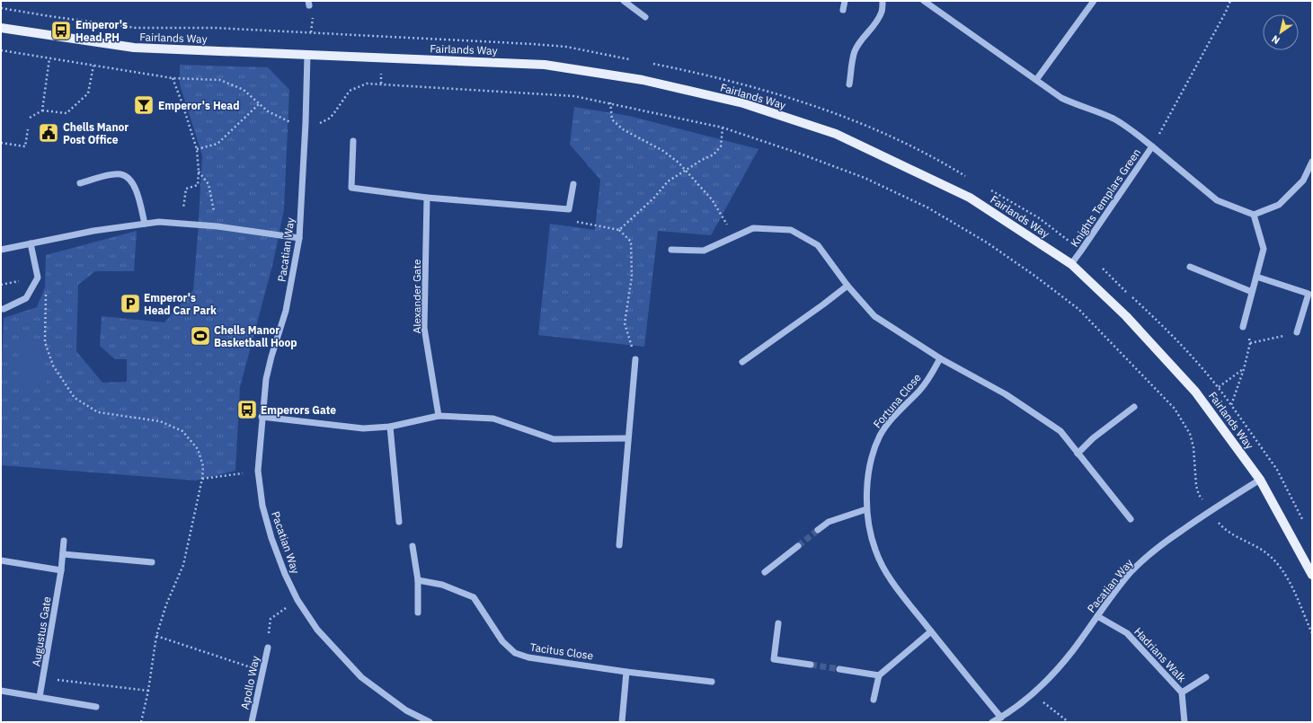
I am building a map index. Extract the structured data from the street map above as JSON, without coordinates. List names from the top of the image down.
{
  "streets": {
    "main road": ["Fairlands Way"],
    "street": [
      "Knights Templars Green",
      "Pacatian Way",
      "Alexander Gate",
      "Fortuna Close",
      "Augustus Gate",
      "Tacitus Close",
      "Hadrians Walk",
      "Apollo Way"
    ]
  },
  "crossings": [
    ["Fairlands Way", "Knights Templars Green"],
    ["Fairlands Way", "Pacatian Way"],
    ["Pacatian Way", "Fortuna Close"],
    ["Pacatian Way", "Hadrians Walk"]
  ],
  "places": {
    "bus stop": ["Emperor's Head PH", "Emperors Gate"],
    "bar": ["Emperor's Head"],
    "public building": ["Chells Manor Post Office"],
    "parking": ["Emperor's Head Car Park"],
    "sports": ["Chells Manor Basketball Hoop"]
  },
  "north": "bottom left"
}
